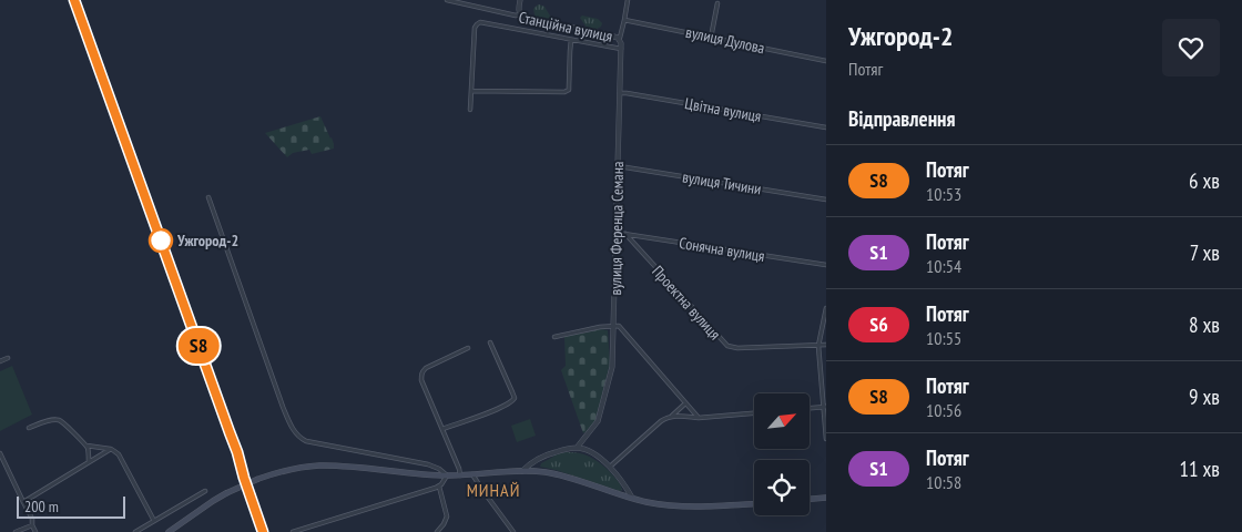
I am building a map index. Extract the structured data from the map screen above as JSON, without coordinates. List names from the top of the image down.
{
  "streets": {
    "street": [
      "Станційна вулиця",
      "вулиця Дулова",
      "Цвітна вулиця",
      "вулиця Тичини",
      "вулиця Ференца Семана",
      "Сонячна вулиця",
      "Проектна вулиця"
    ]
  },
  "crossings": [
    ["Станційна вулиця", "вулиця Ференца Семана"],
    ["вулиця Дулова", "вулиця Ференца Семана"],
    ["Цвітна вулиця", "вулиця Ференца Семана"],
    ["вулиця Тичини", "вулиця Ференца Семана"],
    ["вулиця Ференца Семана", "Сонячна вулиця"],
    ["Сонячна вулиця", "Проектна вулиця"]
  ],
  "districts": ["МИНАЙ"],
  "places": ["Ужгород-2"],
  "scale_bar": "200 m",
  "north": "top right",
  "page": {
    "on_map": "S8",
    "heading": [
      ["Ужгород-2", "Потяг"],
      "Відправлення"
    ],
    "list": [
      {
        "mark": "S8",
        "name": "Потяг",
        "note": "10:53",
        "value": "6 хв"
      },
      {
        "mark": "S1",
        "name": "Потяг",
        "note": "10:54",
        "value": "7 хв"
      },
      {
        "mark": "S6",
        "name": "Потяг",
        "note": "10:55",
        "value": "8 хв"
      },
      {
        "mark": "S8",
        "name": "Потяг",
        "note": "10:56",
        "value": "9 хв"
      },
      {
        "mark": "S1",
        "name": "Потяг",
        "note": "10:58",
        "value": "11 хв"
      }
    ],
    "scale": "200 m"
  }
}
